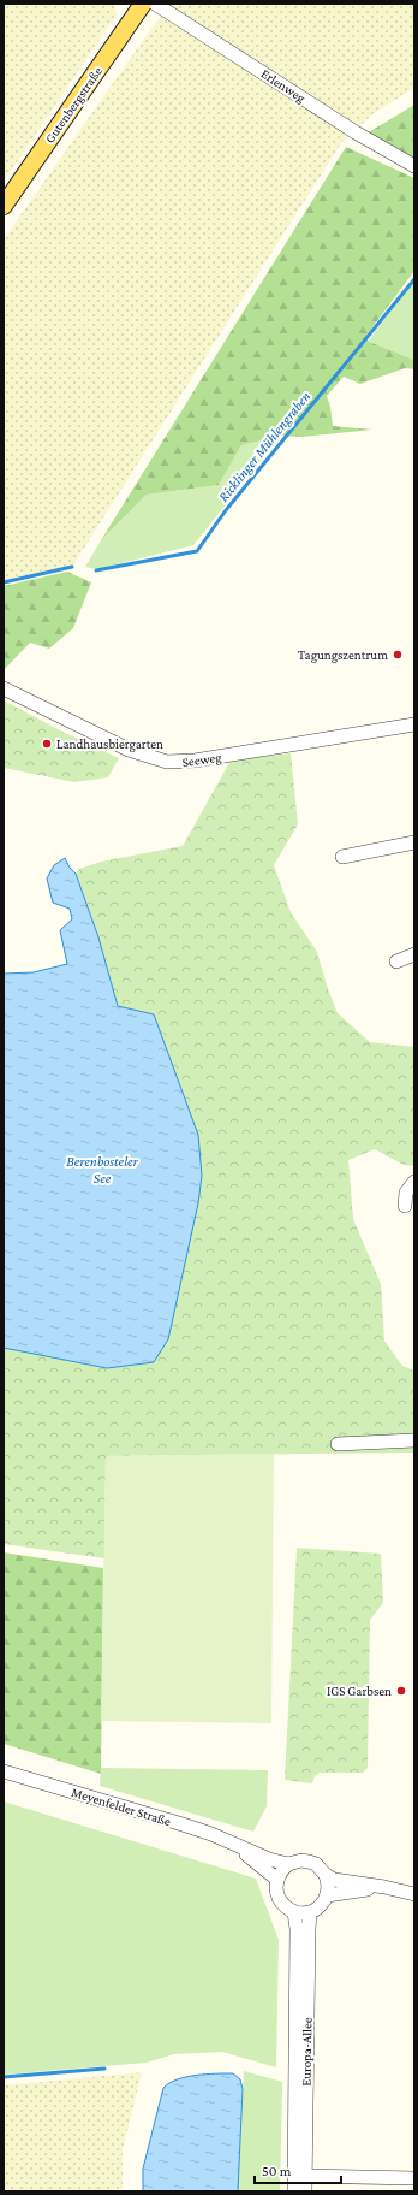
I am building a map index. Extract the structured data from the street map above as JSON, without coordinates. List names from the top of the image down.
{
  "streets": {
    "main road": ["Gutenbergstraße"],
    "street": [
      "Erlenweg",
      "Seeweg",
      "Meyenfelder Straße",
      "Europa-Allee"
    ]
  },
  "crossings": [
    ["Meyenfelder Straße", "Europa-Allee"]
  ],
  "water": ["Ricklinger Mühlengraben", "Berenbosteler See"],
  "places": ["Tagungszentrum", "Landhausbiergarten", "IGS Garbsen"],
  "scale_bar": "50 m"
}
